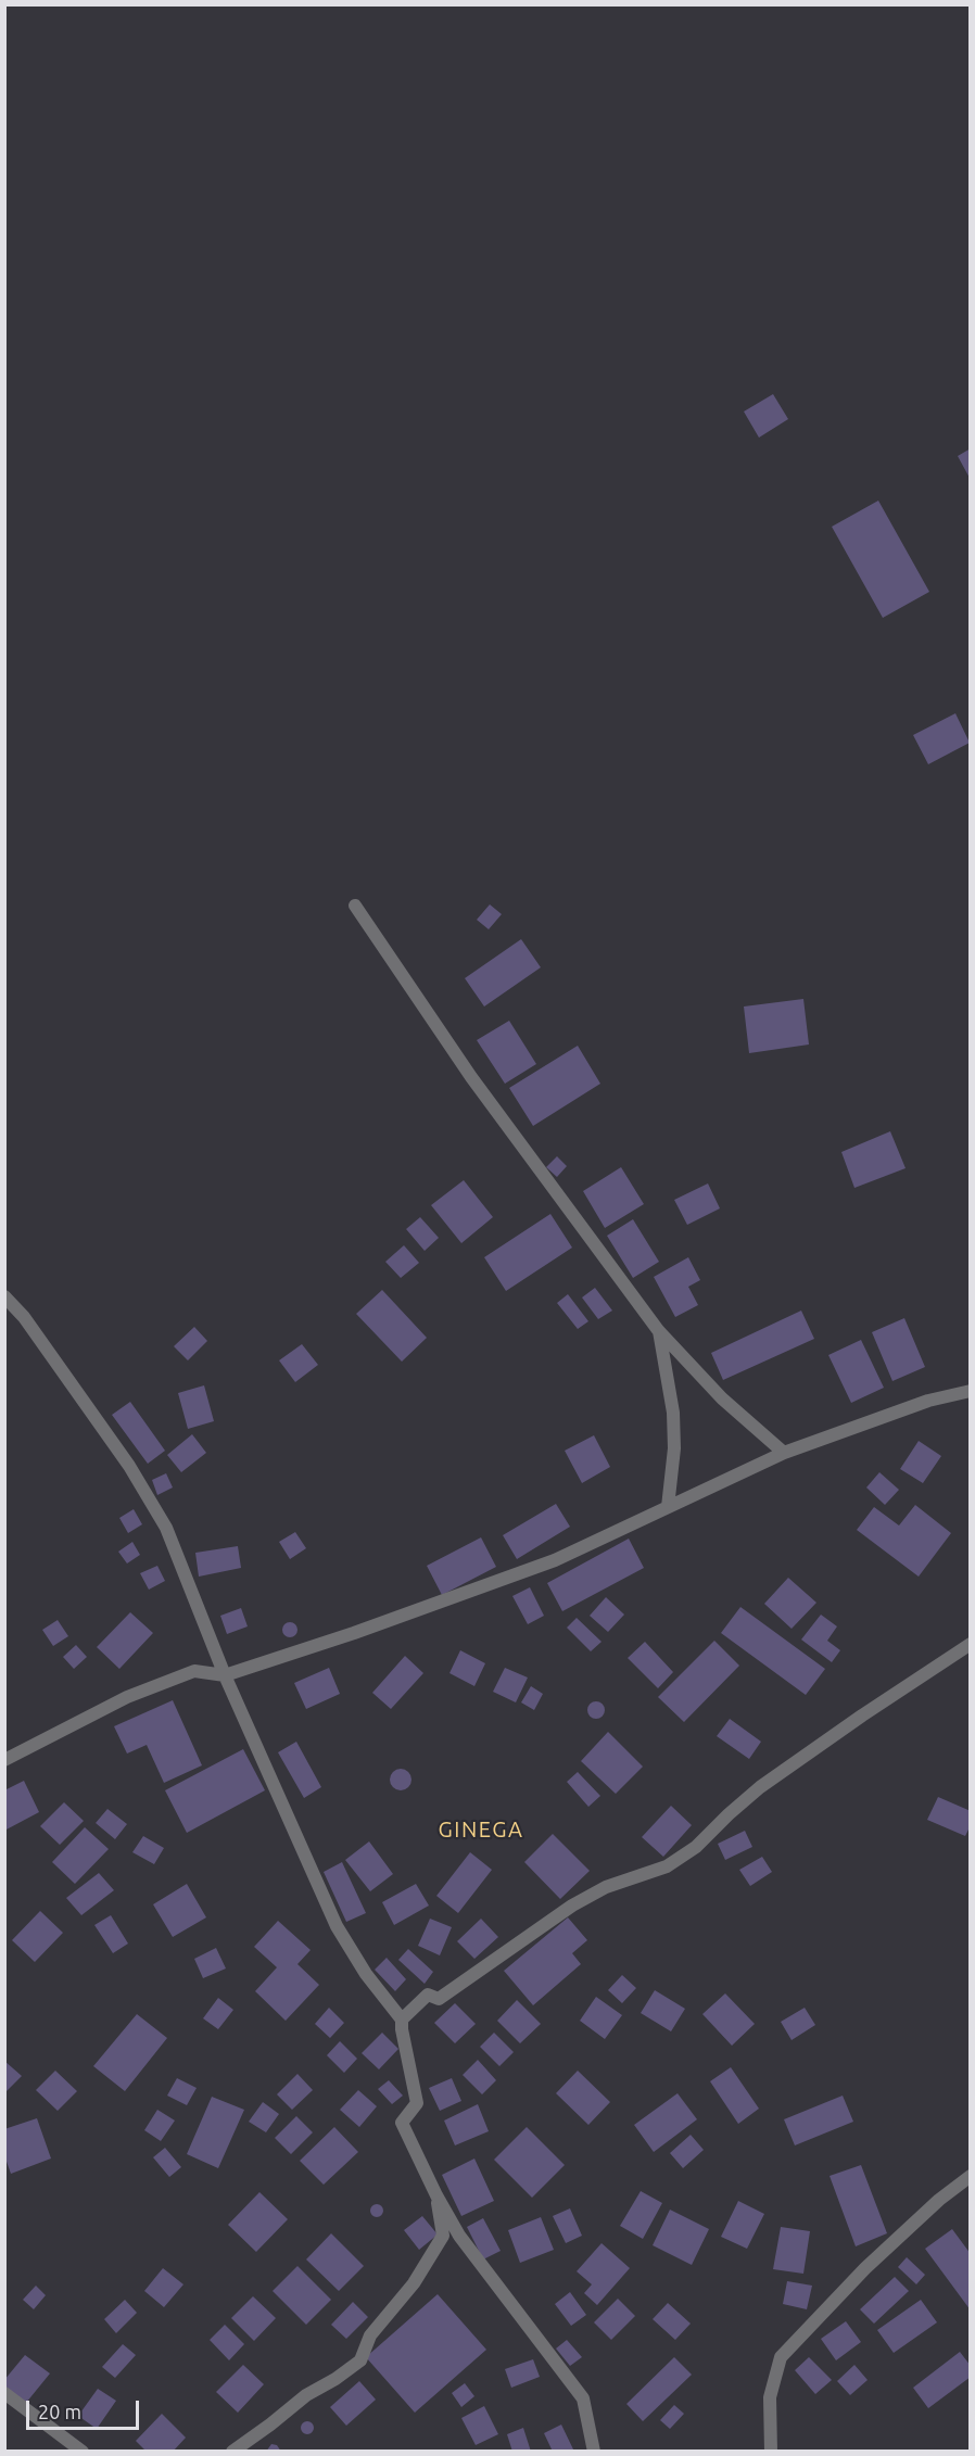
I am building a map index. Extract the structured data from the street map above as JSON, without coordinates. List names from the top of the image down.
{
  "districts": ["GINEGA"],
  "scale_bar": "20 m"
}
